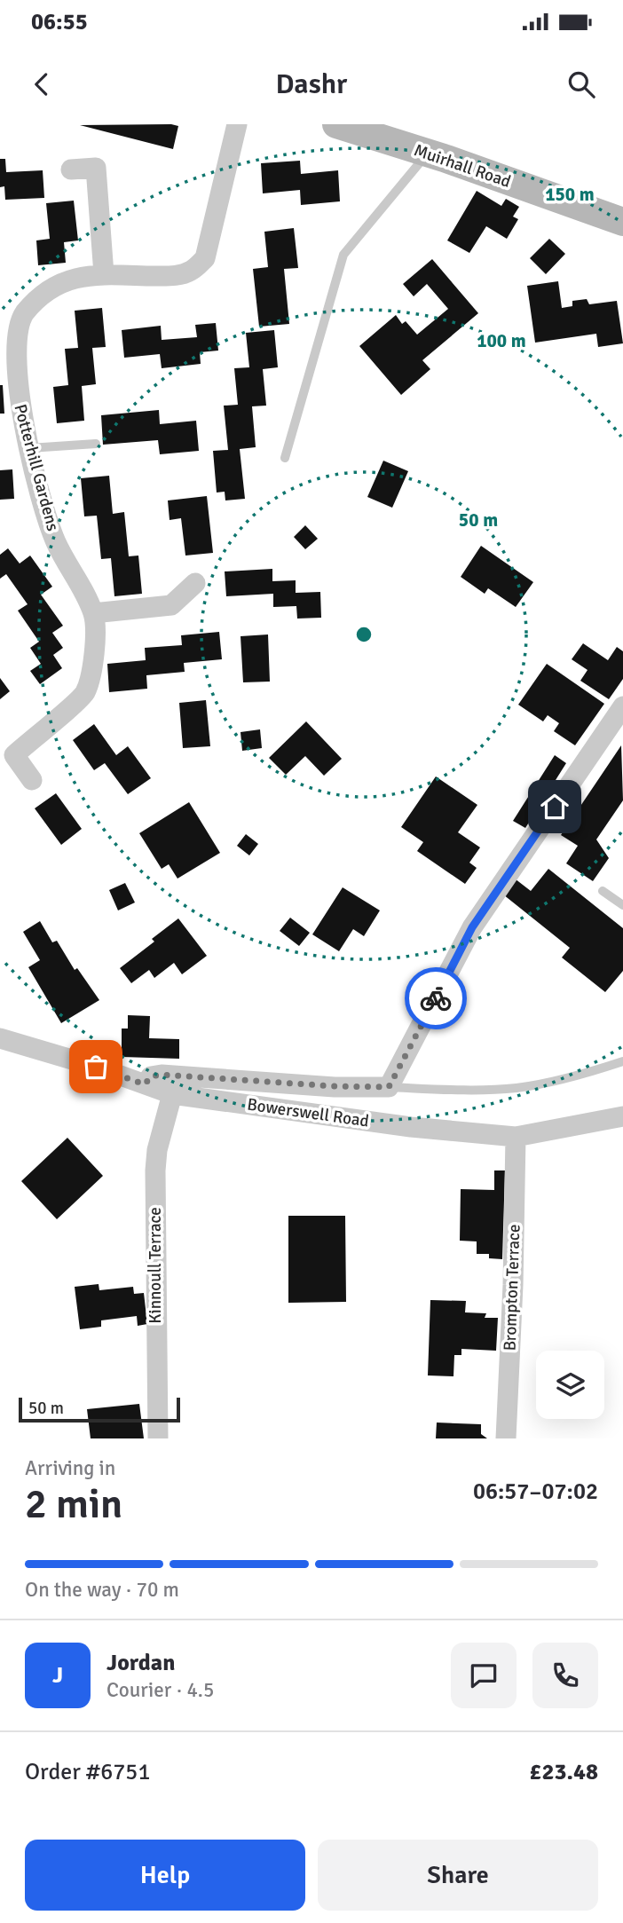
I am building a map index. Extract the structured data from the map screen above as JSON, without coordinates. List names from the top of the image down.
{
  "streets": {
    "street": [
      "Muirhall Road",
      "Potterhill Gardens",
      "Bowerswell Road",
      "Kinnoull Terrace",
      "Brompton Terrace"
    ]
  },
  "crossings": [
    ["Bowerswell Road", "Kinnoull Terrace"],
    ["Bowerswell Road", "Brompton Terrace"]
  ],
  "scale_bar": "50 m",
  "page": {
    "status": "06:55",
    "header": "Dashr",
    "scale": "50 m",
    "heading": ["2 min", "Arriving in", "06:57–07:02"],
    "panel": [
      "Jordan",
      "Courier · 4.5",
      "Order #6751",
      "£23.48"
    ],
    "bar": "On the way · 70 m",
    "round": "J",
    "buttons": ["Help", "Share"]
  },
  "rings": ["150 m", "100 m", "50 m"]
}
